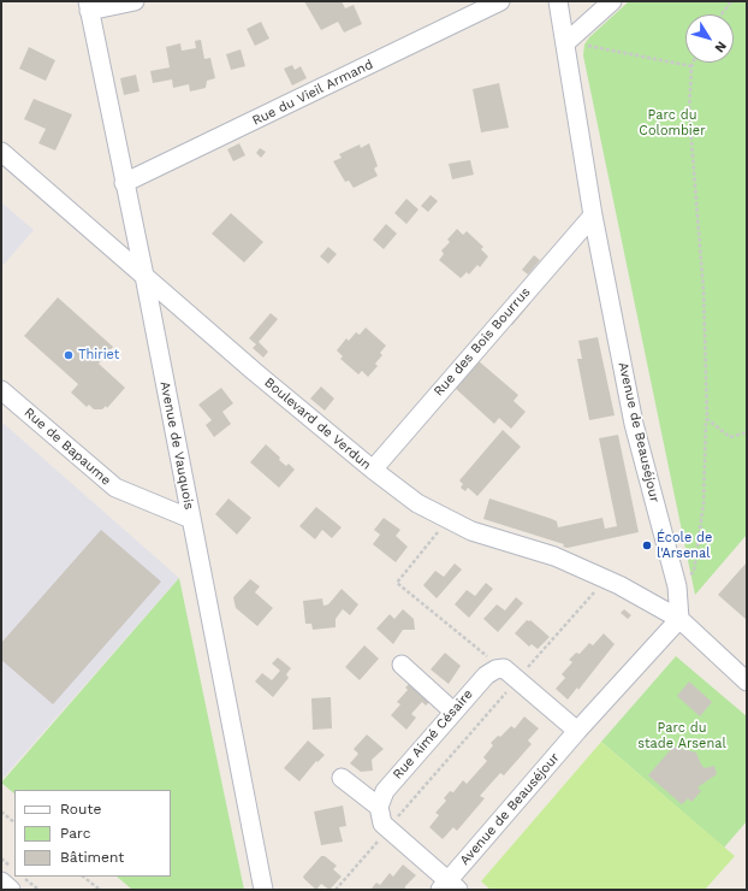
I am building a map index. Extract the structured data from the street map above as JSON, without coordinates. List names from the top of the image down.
{
  "streets": {
    "street": [
      "Rue du Vieil Armand",
      "Rue des Bois Bourrus",
      "Boulevard de Verdun",
      "Avenue de Beauséjour",
      "Avenue de Vauquois",
      "Rue de Bapaume",
      "Rue Aimé Césaire"
    ]
  },
  "crossings": [
    ["Rue du Vieil Armand", "Avenue de Vauquois"],
    ["Rue des Bois Bourrus", "Boulevard de Verdun"],
    ["Rue des Bois Bourrus", "Avenue de Beauséjour"],
    ["Boulevard de Verdun", "Avenue de Beauséjour"],
    ["Boulevard de Verdun", "Avenue de Vauquois"],
    ["Avenue de Vauquois", "Rue de Bapaume"]
  ],
  "parks": ["Parc du Colombier", "Parc du stade Arsenal"],
  "places": ["Thiriet", "École de l'Arsenal"],
  "legend": ["Route", "Parc", "Bâtiment"],
  "north": "bottom right"
}
